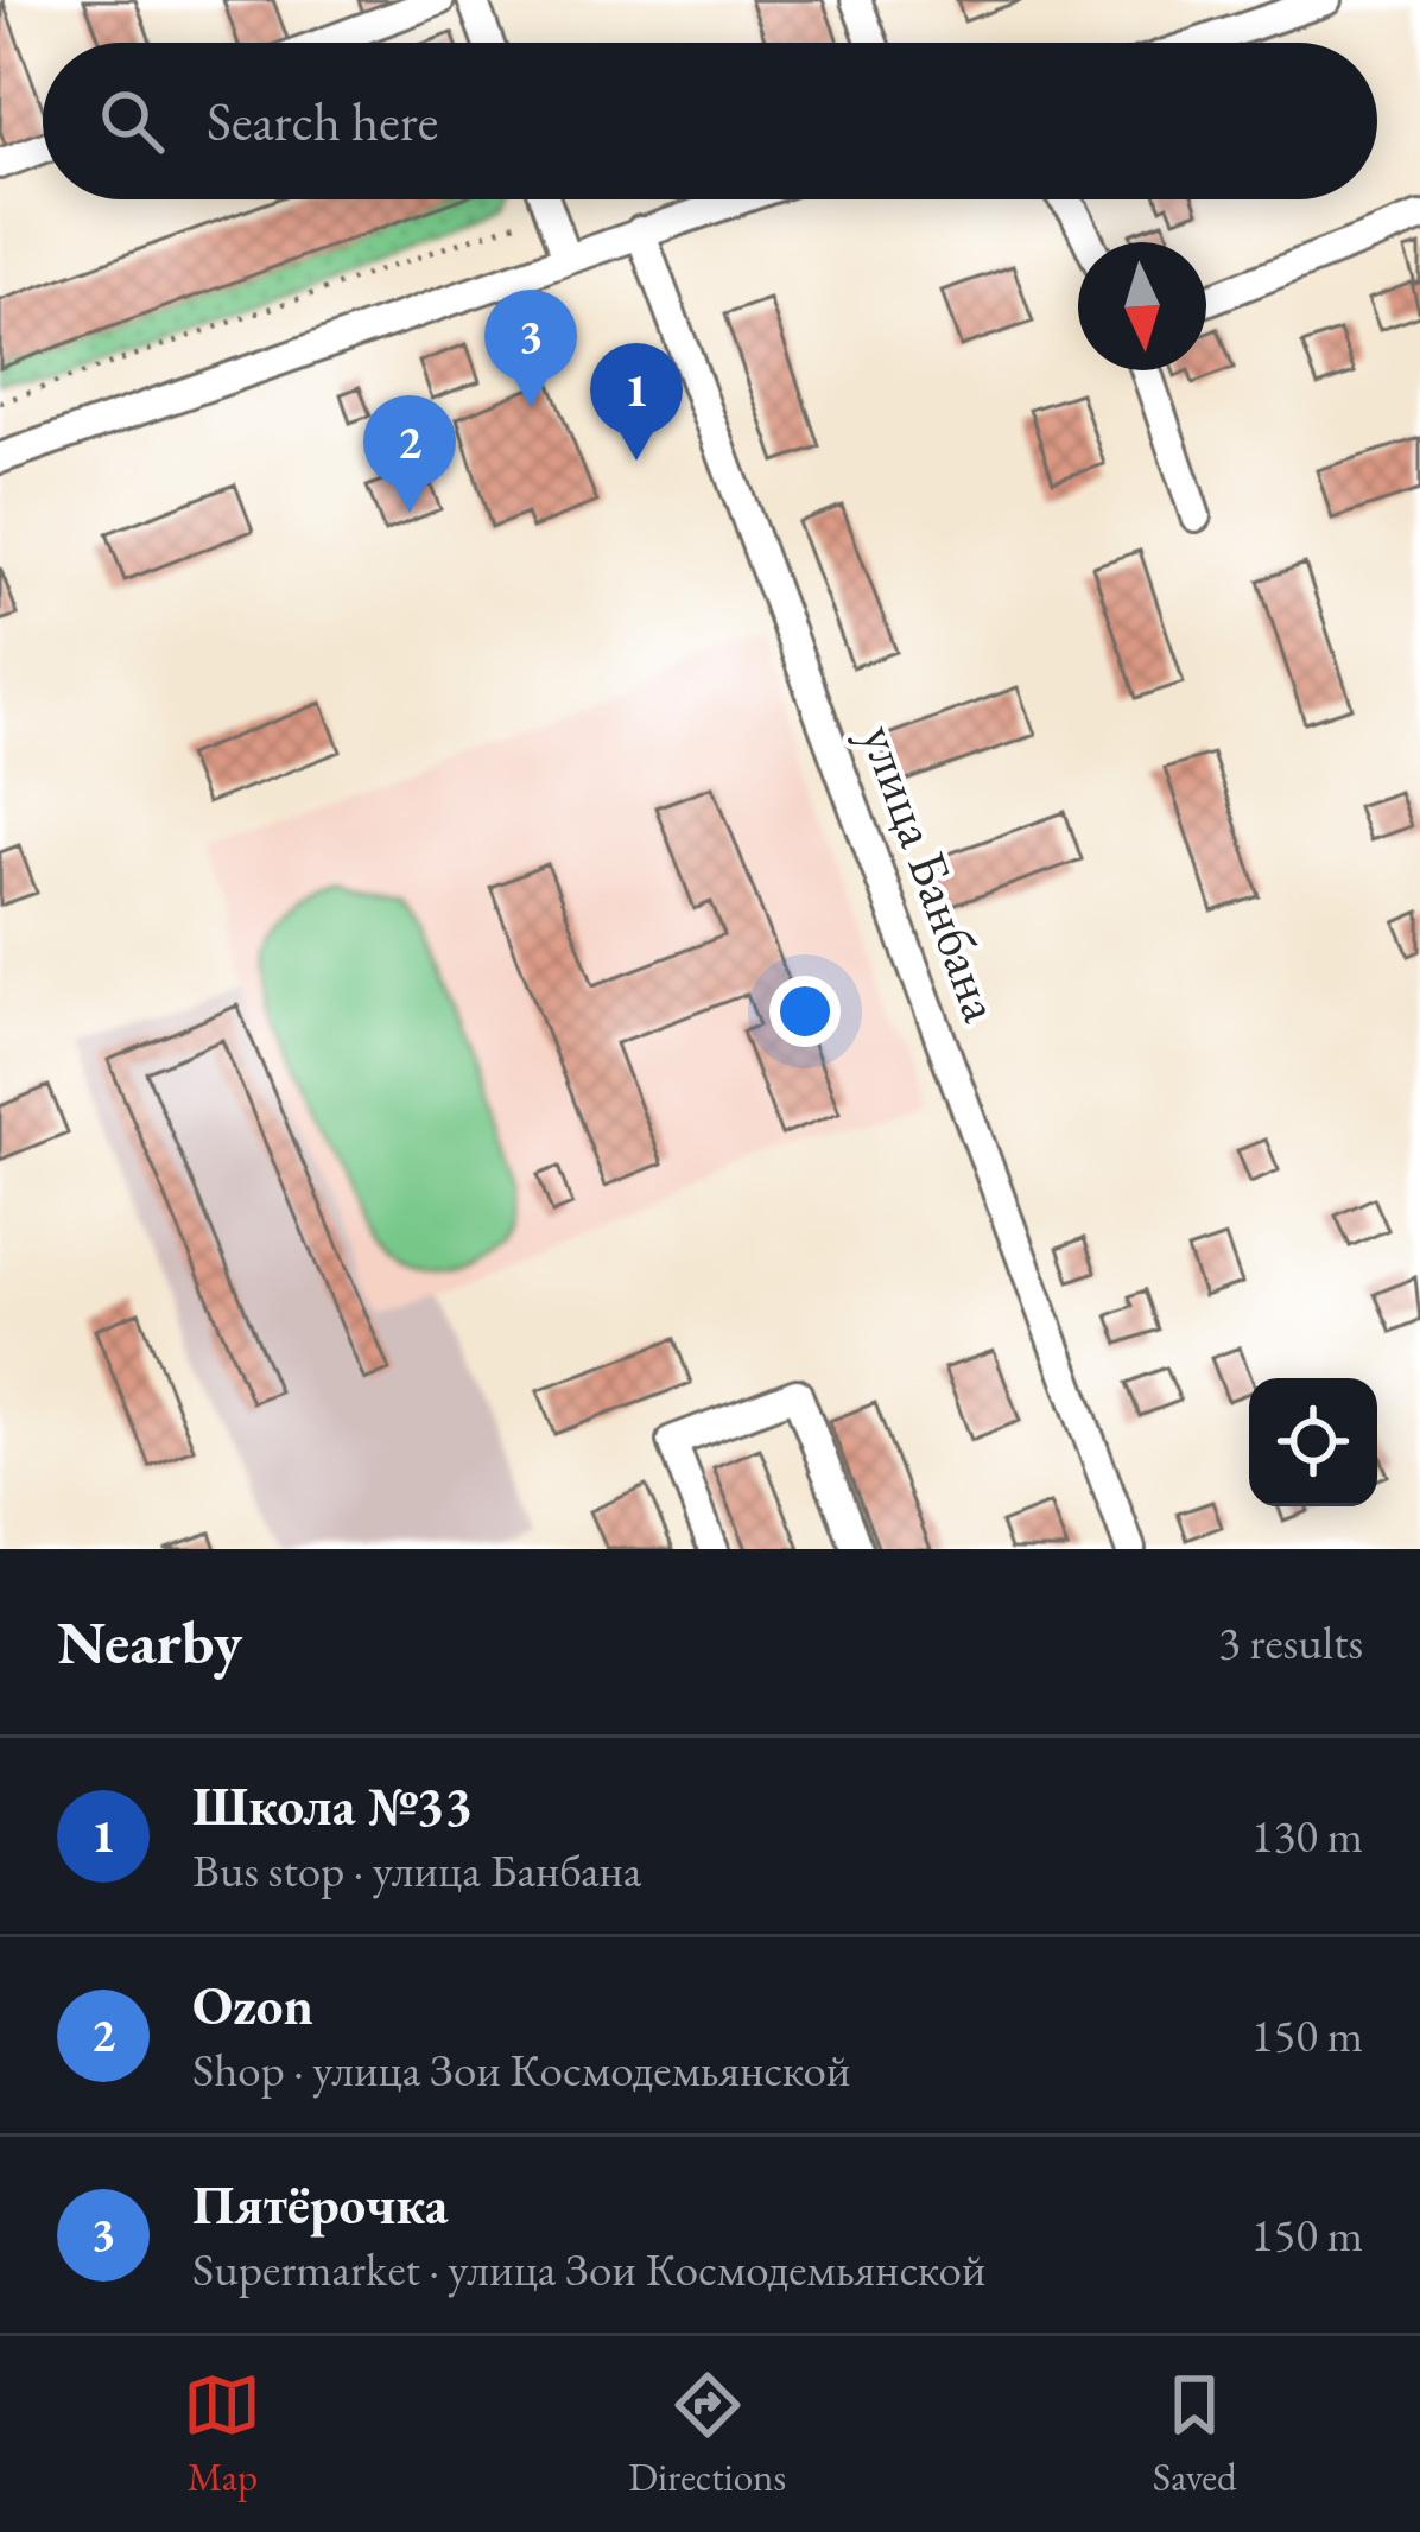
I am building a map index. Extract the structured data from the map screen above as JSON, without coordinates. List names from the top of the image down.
{
  "streets": {
    "street": ["улица Банбана"]
  },
  "north": "bottom",
  "page": {
    "search": "Search here",
    "pins": ["3", "1", "2"],
    "heading": ["Nearby", "3 results"],
    "list": [
      {
        "mark": "1",
        "name": "Школа №33",
        "note": "Bus stop · улица Банбана",
        "value": "130 m"
      },
      {
        "mark": "2",
        "name": "Ozon",
        "note": "Shop · улица Зои Космодемьянской",
        "value": "150 m"
      },
      {
        "mark": "3",
        "name": "Пятёрочка",
        "note": "Supermarket · улица Зои Космодемьянской",
        "value": "150 m"
      }
    ],
    "nav": ["Map", "Directions", "Saved"]
  }
}
